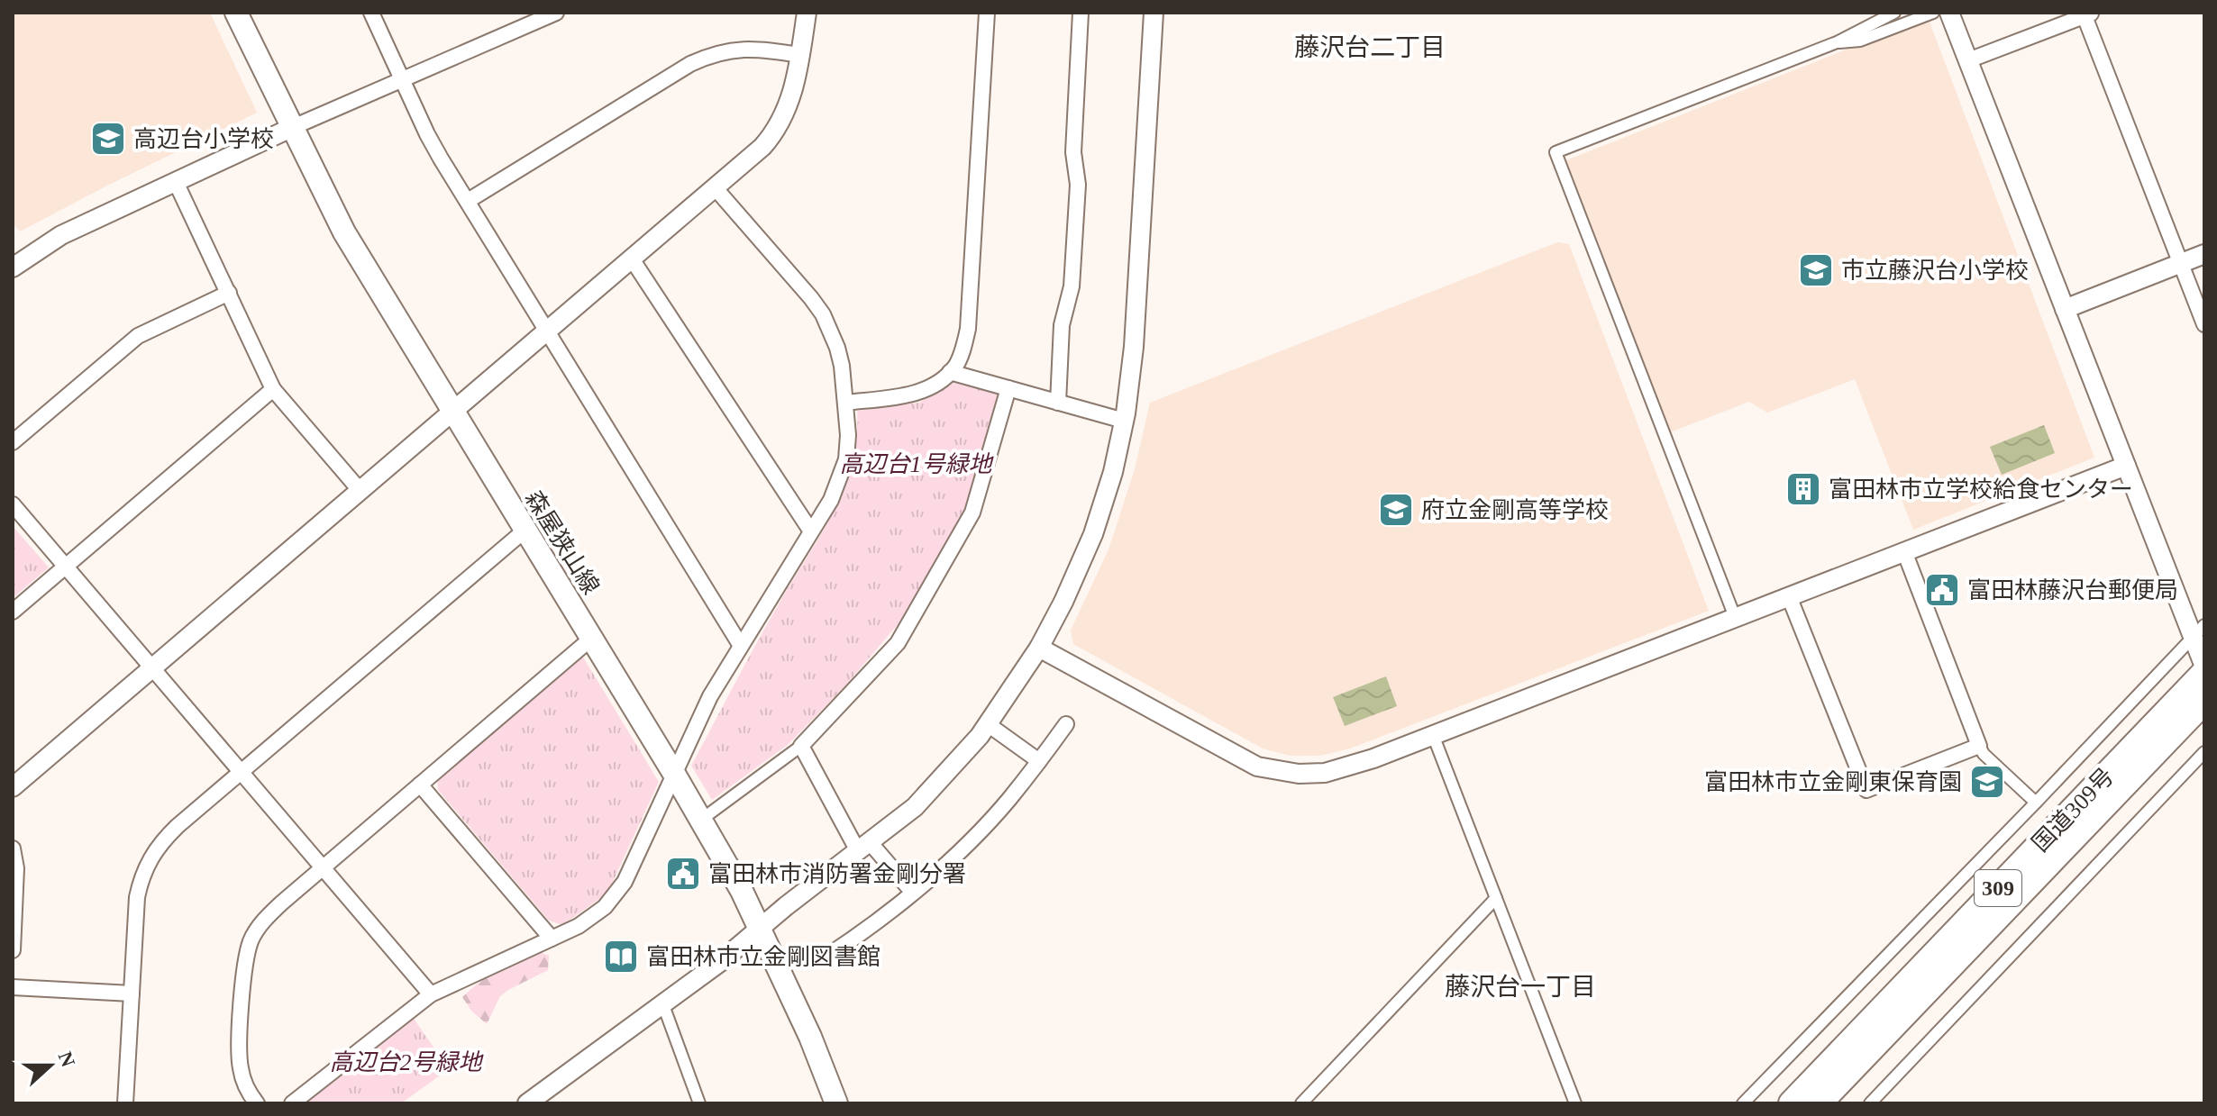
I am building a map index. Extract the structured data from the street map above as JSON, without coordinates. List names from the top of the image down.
{
  "streets": {
    "highway": ["国道309号", "309"],
    "main road": ["森屋狭山線"]
  },
  "districts": ["藤沢台二丁目", "藤沢台一丁目"],
  "parks": ["高辺台1号緑地", "高辺台2号緑地"],
  "places": {
    "school or university": [
      "高辺台小学校",
      "市立藤沢台小学校",
      "府立金剛高等学校",
      "富田林市立金剛東保育園"
    ],
    "building": ["富田林市立学校給食センター"],
    "public building": ["富田林藤沢台郵便局", "富田林市消防署金剛分署"],
    "library": ["富田林市立金剛図書館"]
  },
  "north": "right"
}
